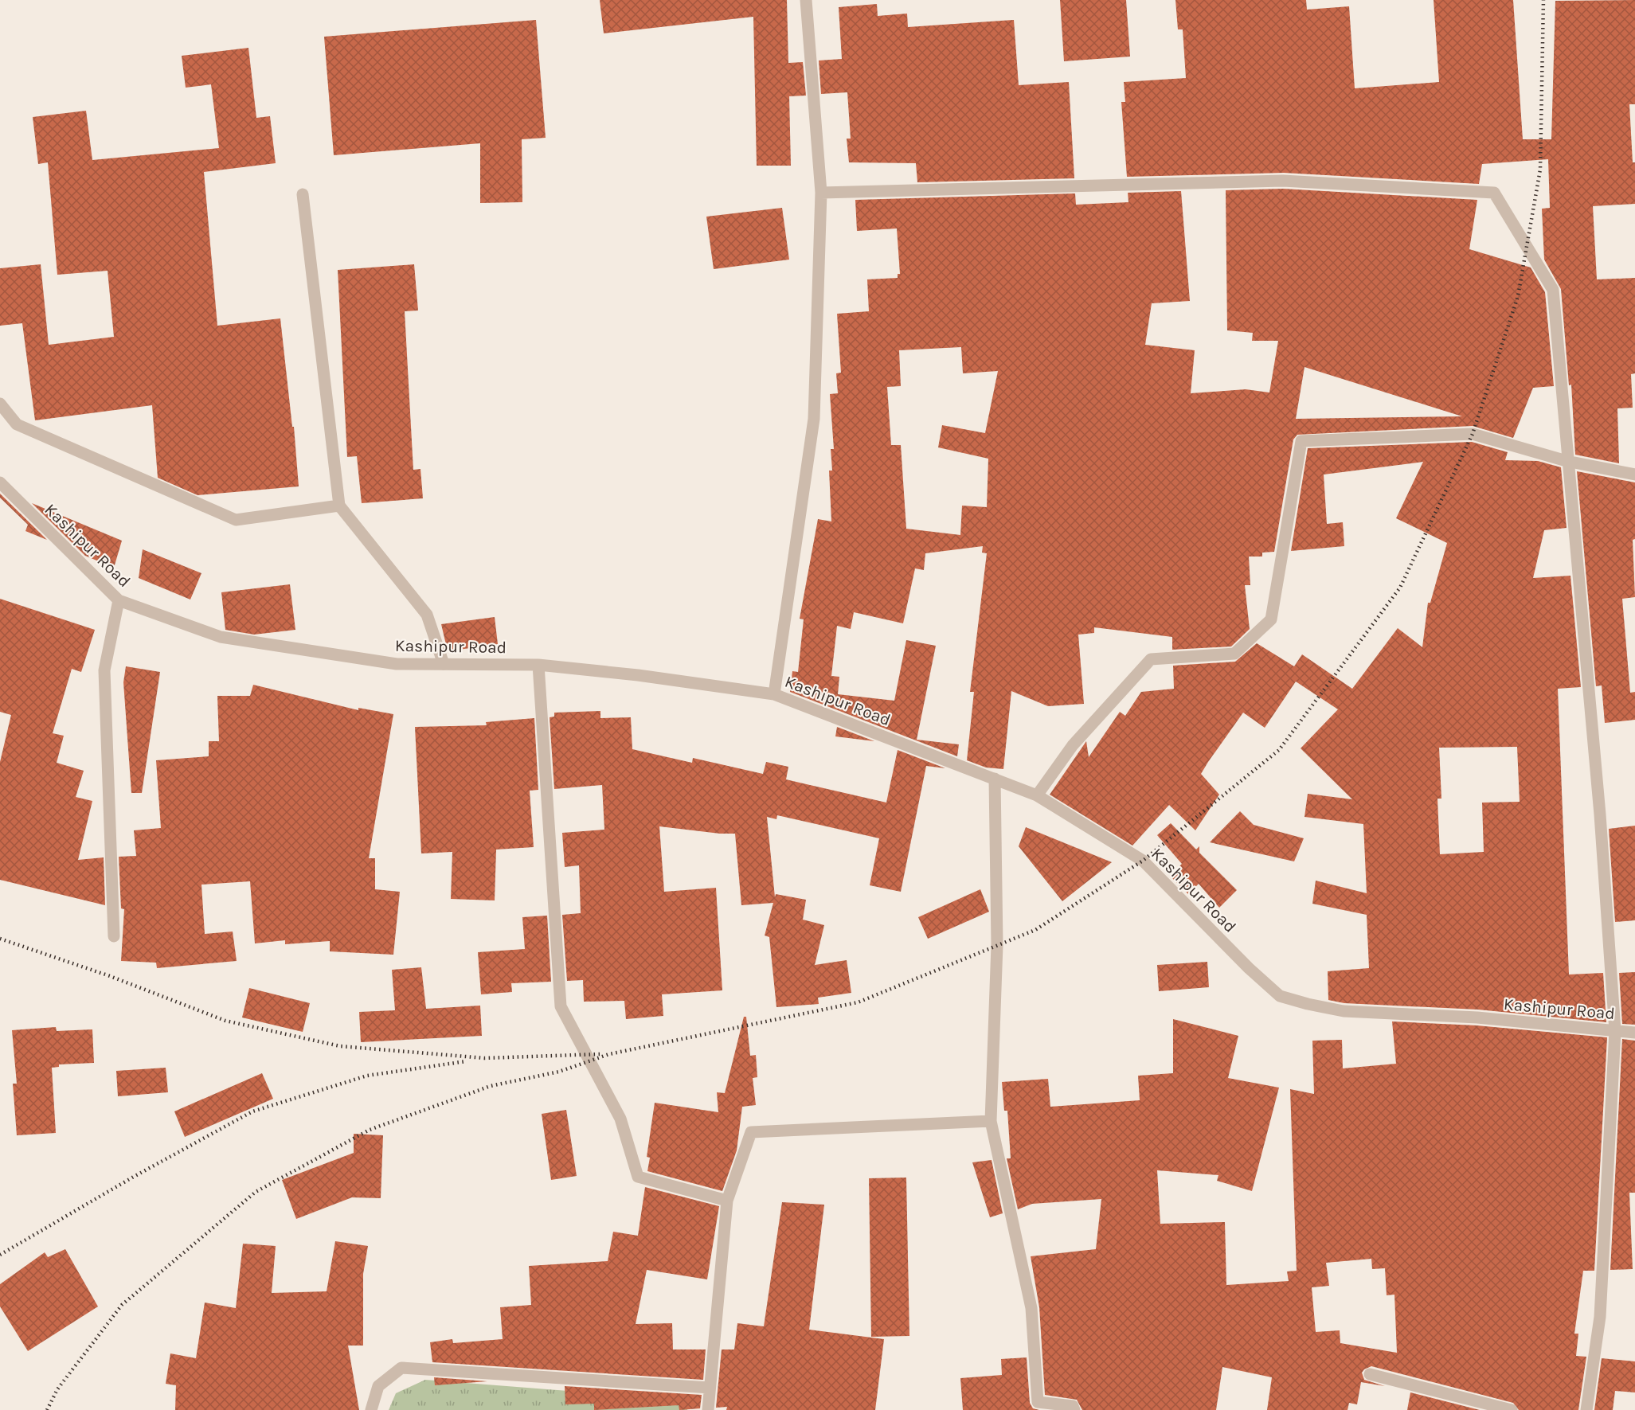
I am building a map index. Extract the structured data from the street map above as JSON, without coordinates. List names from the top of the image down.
{
  "streets": {
    "street": ["Kashipur Road"]
  }
}
